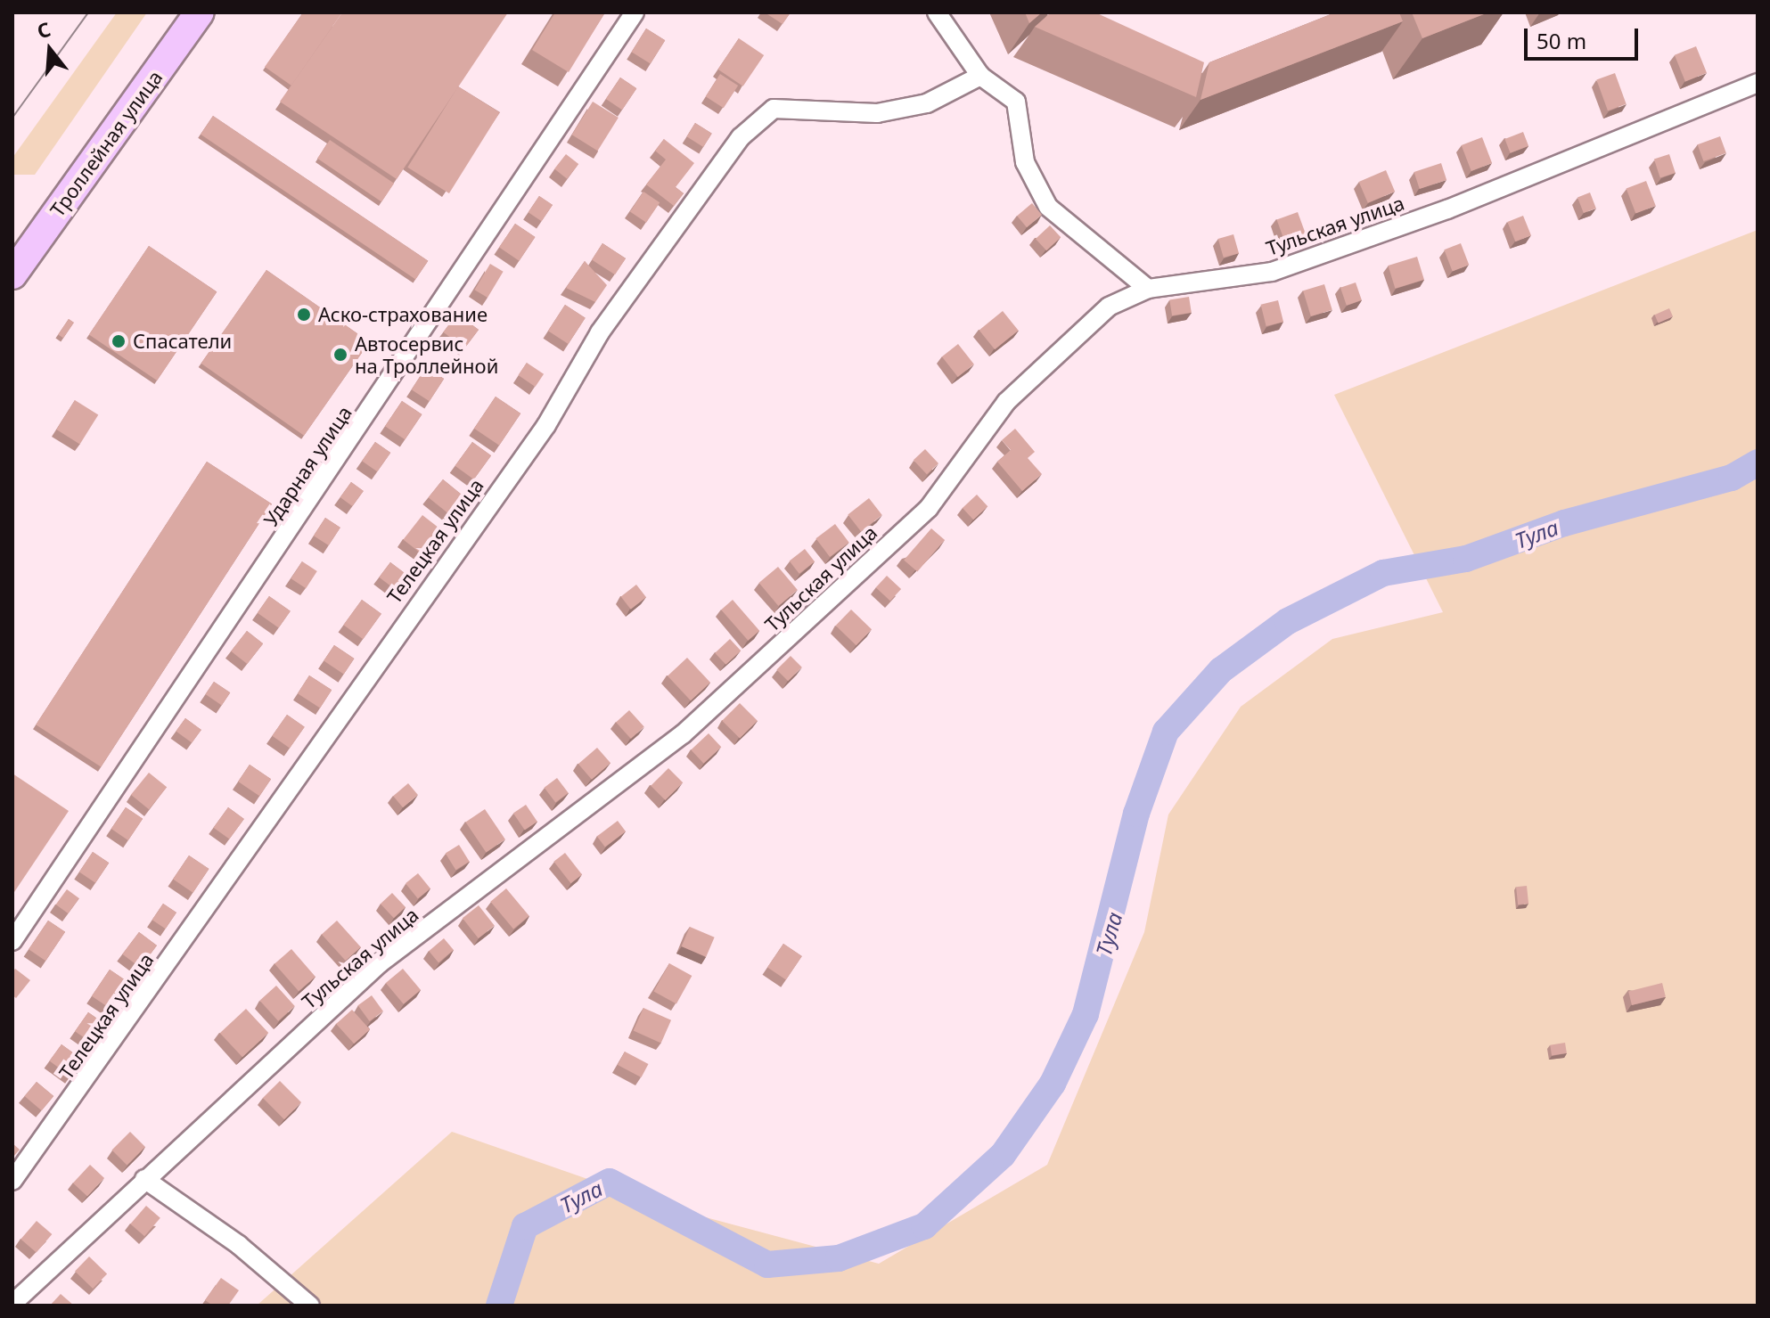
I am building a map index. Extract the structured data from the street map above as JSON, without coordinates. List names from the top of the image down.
{
  "streets": {
    "main road": ["Троллейная улица"],
    "street": ["Тульская улица", "Ударная улица", "Телецкая улица"]
  },
  "water": ["Тула"],
  "places": ["Аско-страхование", "Спасатели", "Автосервис на Троллейной"],
  "scale_bar": "50 m",
  "north": "top"
}
